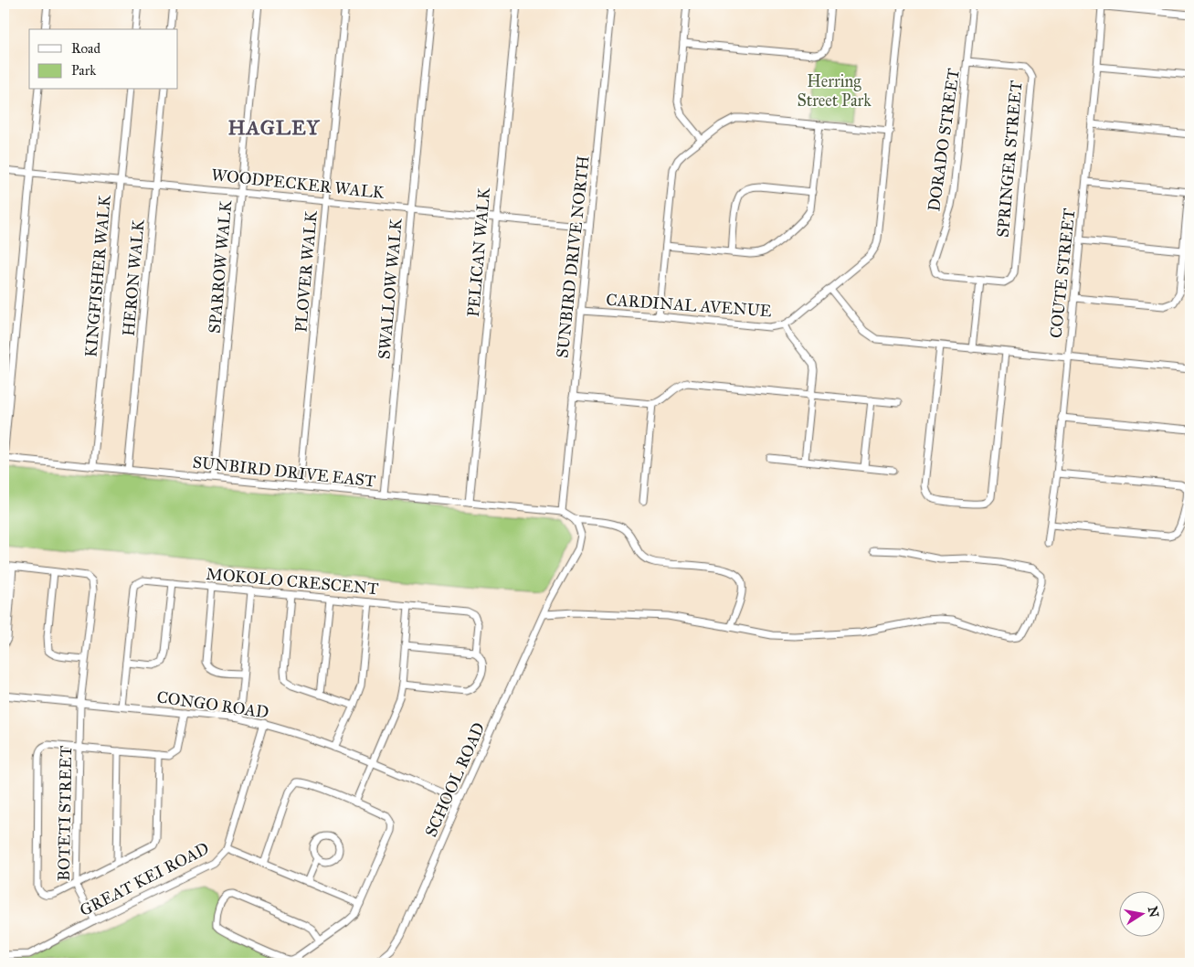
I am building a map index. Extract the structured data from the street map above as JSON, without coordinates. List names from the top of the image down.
{
  "streets": {
    "street": [
      "DORADO STREET",
      "SPRINGER STREET",
      "WOODPECKER WALK",
      "PELICAN WALK",
      "SUNBIRD DRIVE NORTH",
      "SPARROW WALK",
      "PLOVER WALK",
      "COUTE STREET",
      "KINGFISHER WALK",
      "HERON WALK",
      "SWALLOW WALK",
      "CARDINAL AVENUE",
      "SUNBIRD DRIVE EAST",
      "MOKOLO CRESCENT",
      "CONGO ROAD",
      "SCHOOL ROAD",
      "BOTETI STREET",
      "GREAT KEI ROAD"
    ]
  },
  "crossings": [
    ["DORADO STREET", "SPRINGER STREET"],
    ["WOODPECKER WALK", "PELICAN WALK"],
    ["WOODPECKER WALK", "SUNBIRD DRIVE NORTH"],
    ["WOODPECKER WALK", "SPARROW WALK"],
    ["WOODPECKER WALK", "PLOVER WALK"],
    ["WOODPECKER WALK", "KINGFISHER WALK"],
    ["WOODPECKER WALK", "HERON WALK"],
    ["WOODPECKER WALK", "SWALLOW WALK"],
    ["PELICAN WALK", "SUNBIRD DRIVE EAST"],
    ["SUNBIRD DRIVE NORTH", "CARDINAL AVENUE"],
    ["SUNBIRD DRIVE NORTH", "SUNBIRD DRIVE EAST"],
    ["SPARROW WALK", "SUNBIRD DRIVE EAST"],
    ["PLOVER WALK", "SUNBIRD DRIVE EAST"],
    ["KINGFISHER WALK", "SUNBIRD DRIVE EAST"],
    ["HERON WALK", "SUNBIRD DRIVE EAST"],
    ["SWALLOW WALK", "SUNBIRD DRIVE EAST"],
    ["MOKOLO CRESCENT", "CONGO ROAD"],
    ["CONGO ROAD", "SCHOOL ROAD"],
    ["CONGO ROAD", "BOTETI STREET"],
    ["CONGO ROAD", "GREAT KEI ROAD"],
    ["BOTETI STREET", "GREAT KEI ROAD"]
  ],
  "districts": ["HAGLEY"],
  "parks": ["Herring Street Park"],
  "legend": ["Road", "Park"],
  "north": "right"
}
